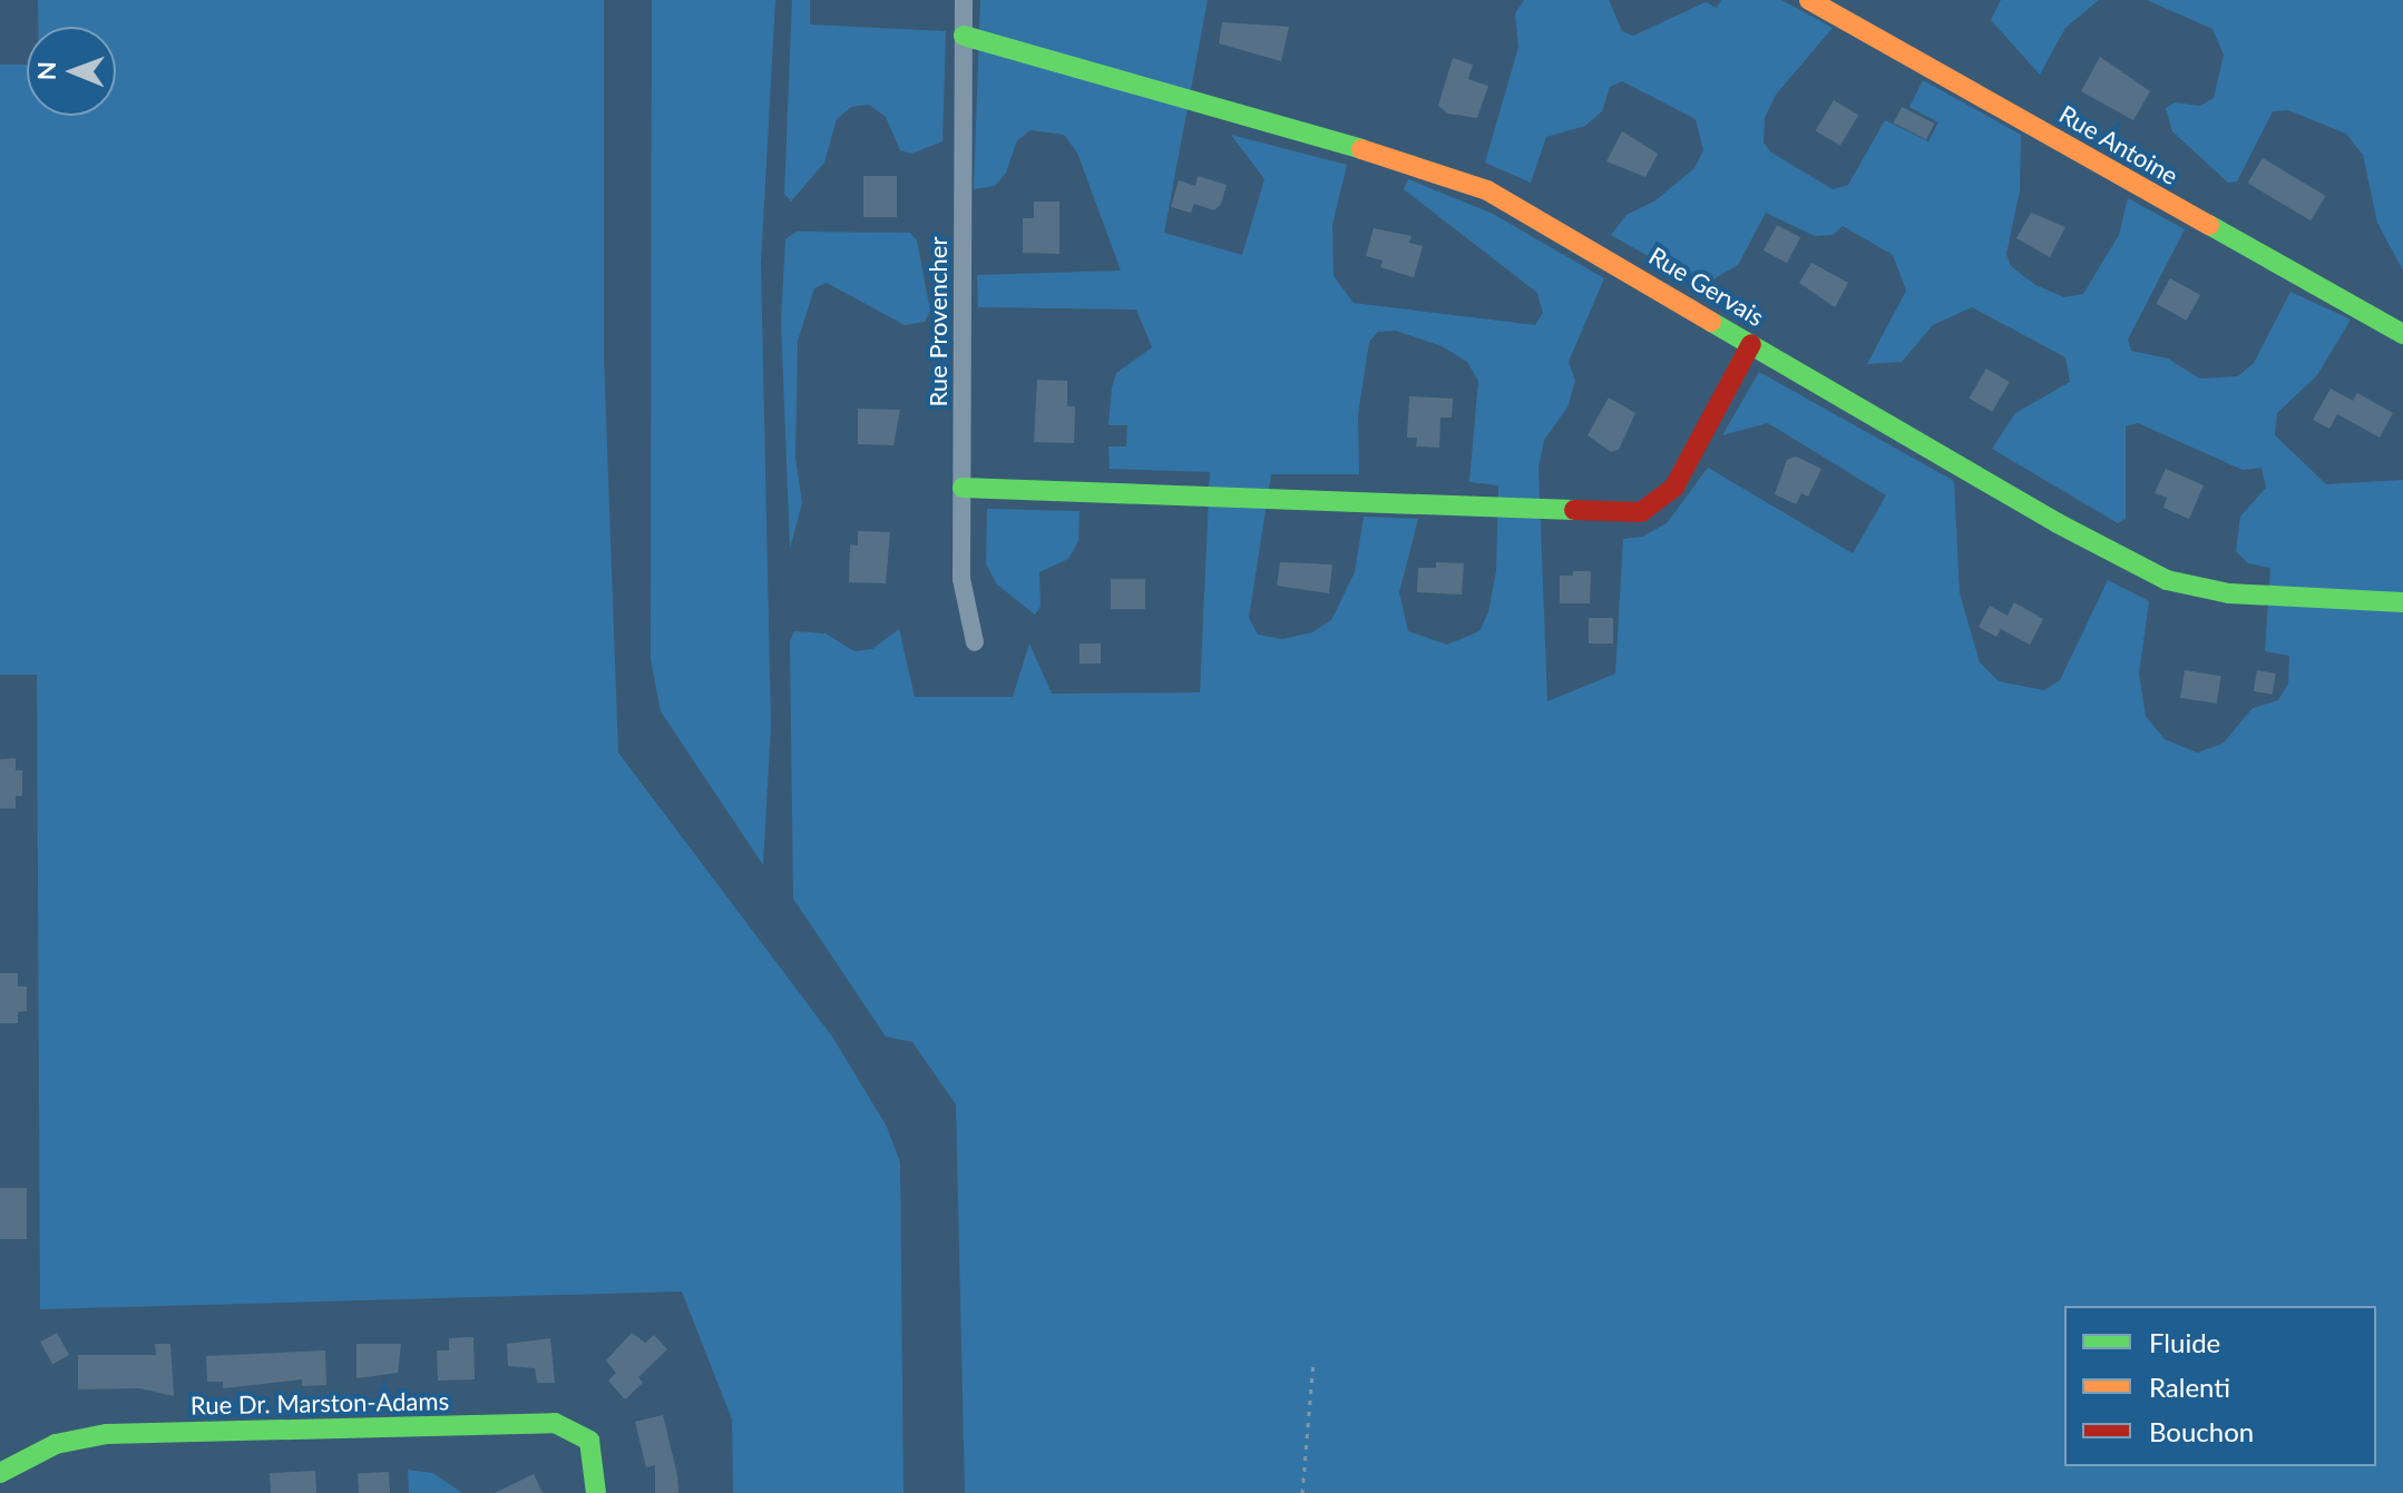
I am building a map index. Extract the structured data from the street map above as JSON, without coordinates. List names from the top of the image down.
{
  "streets": {
    "street": [
      "Rue Antoine",
      "Rue Gervais",
      "Rue Provencher",
      "Rue Dr. Marston-Adams"
    ]
  },
  "crossings": [
    ["Rue Gervais", "Rue Provencher"]
  ],
  "legend": ["Fluide", "Ralenti", "Bouchon"],
  "north": "left"
}
